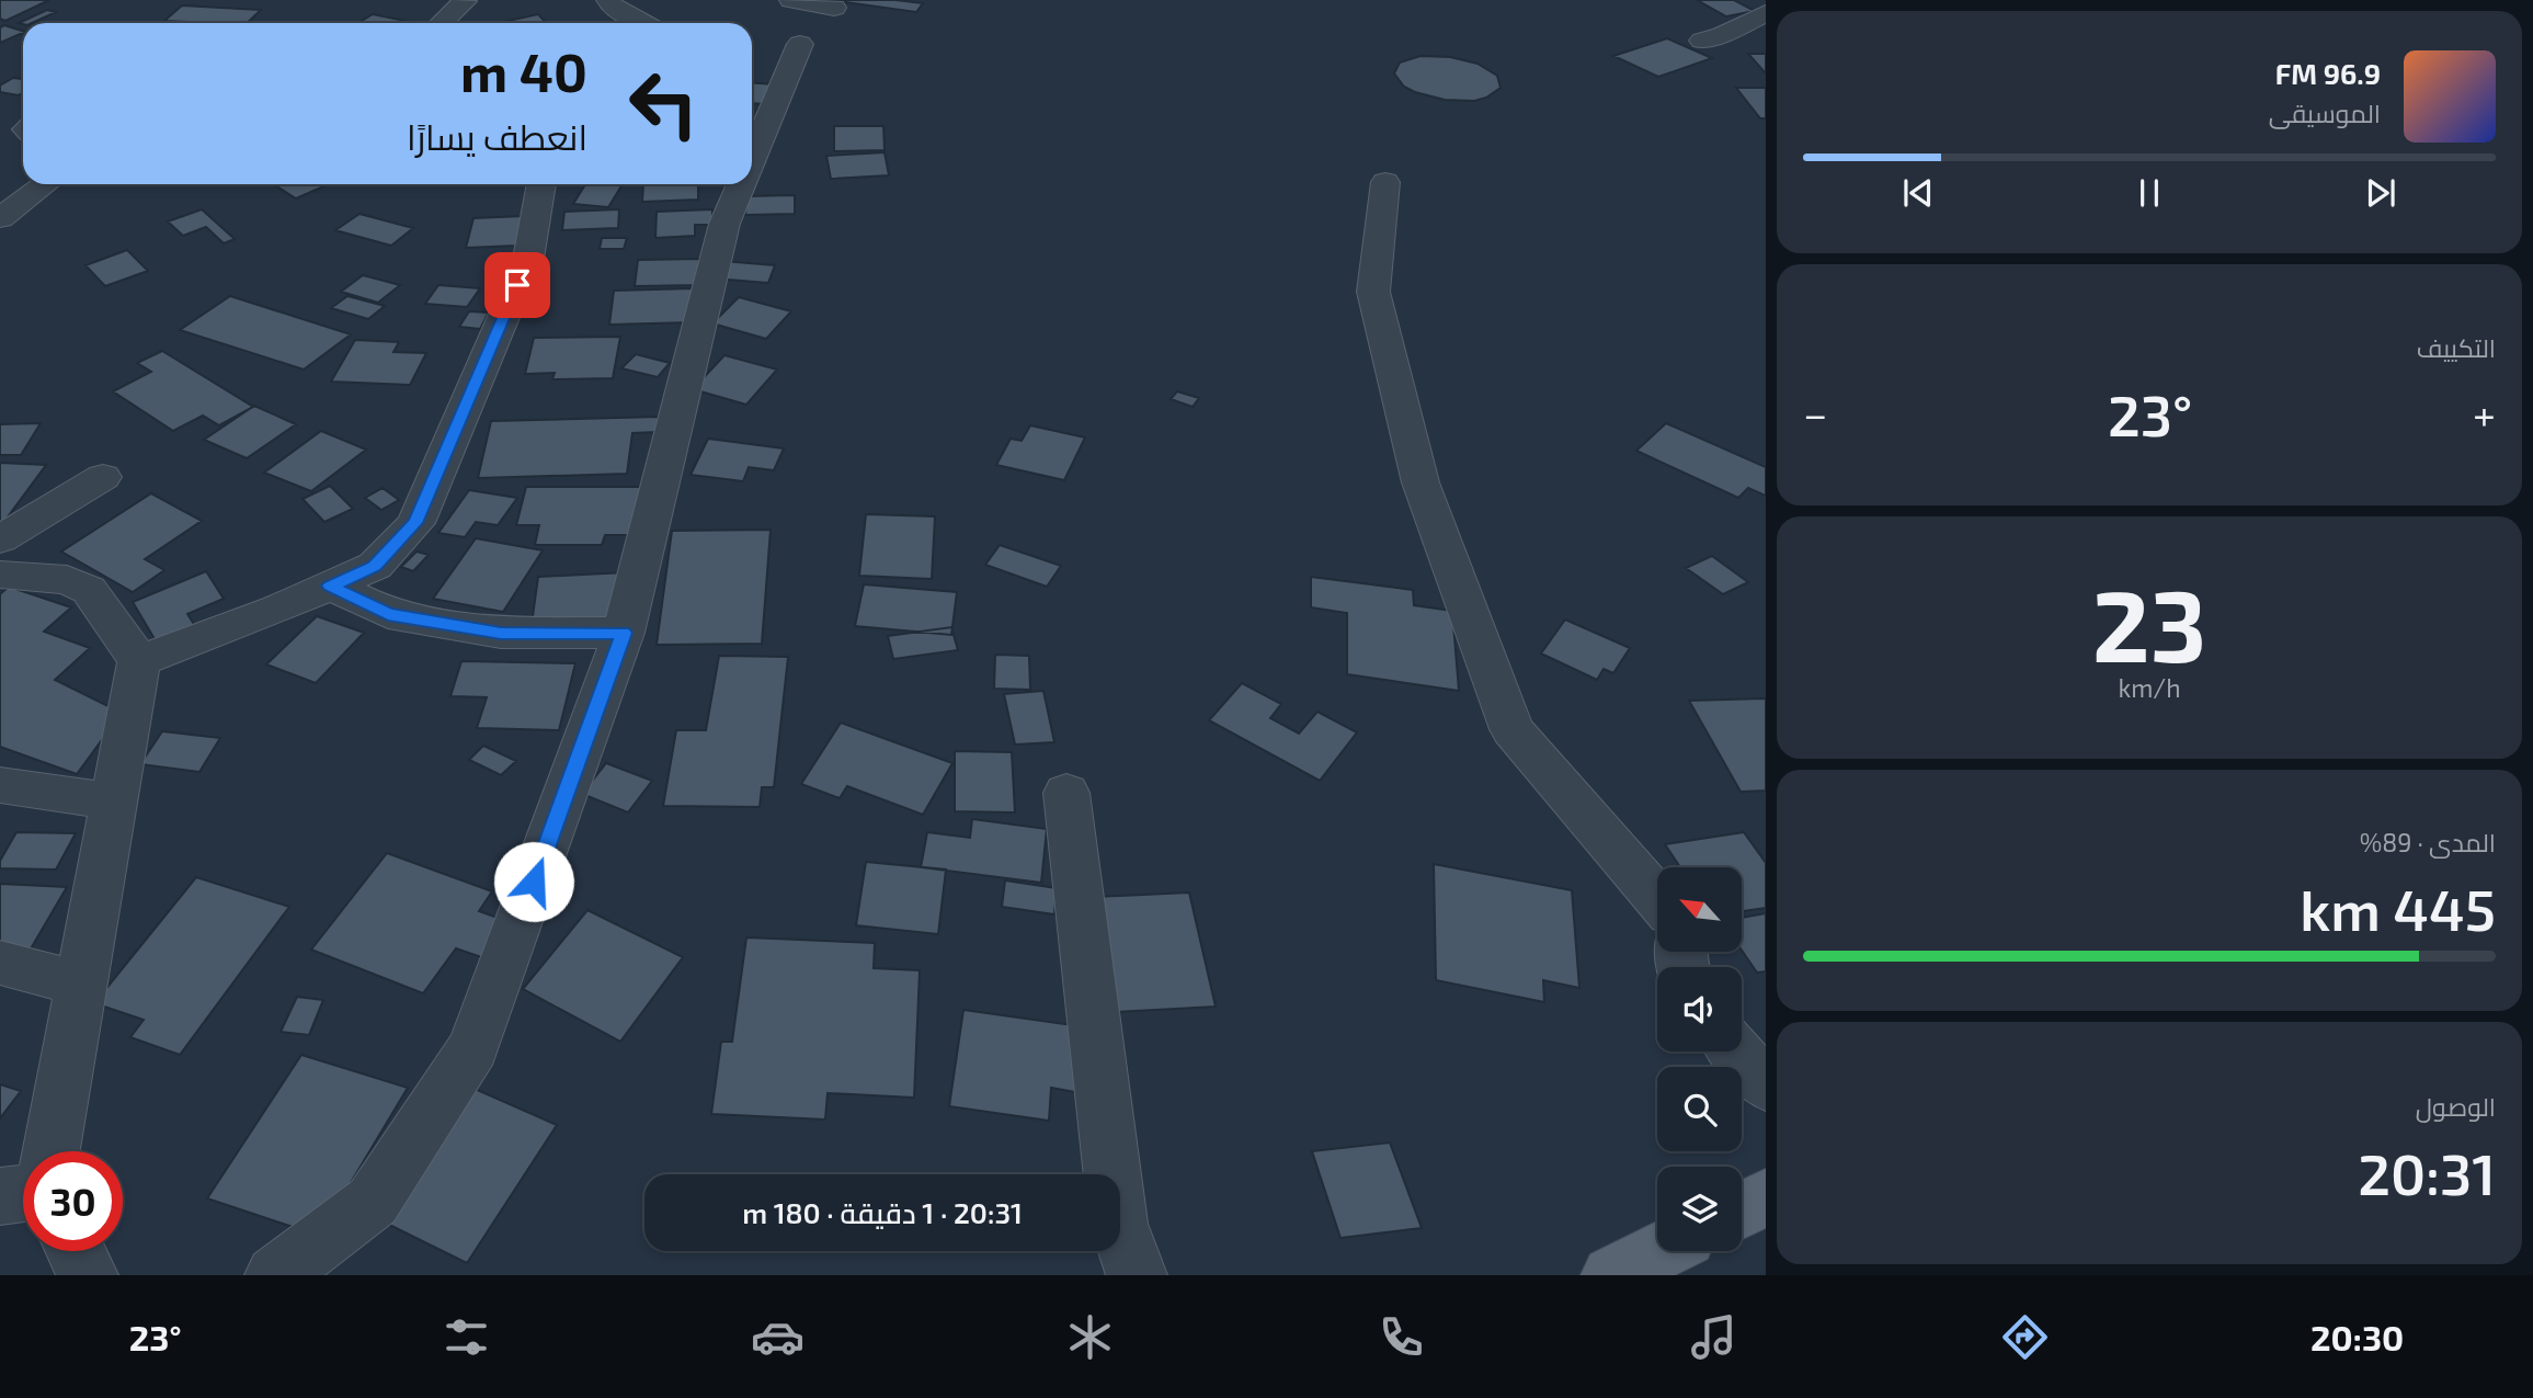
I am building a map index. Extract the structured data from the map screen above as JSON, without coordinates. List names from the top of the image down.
{
  "north": "top left",
  "page": {
    "turn": ["40 m", "انعطف يسارًا"],
    "song": ["96.9 FM", "الموسيقى"],
    "tile": [
      "التكييف",
      ["23", "km/h"],
      ["المدى · 89%", "445 km"],
      ["الوصول", "20:31"]
    ],
    "heat": ["−", "23°", "+"],
    "limit": "30",
    "trip": "20:31 · 1 دقيقة · 180 m",
    "tabs": ["20:30", "23°"]
  }
}
